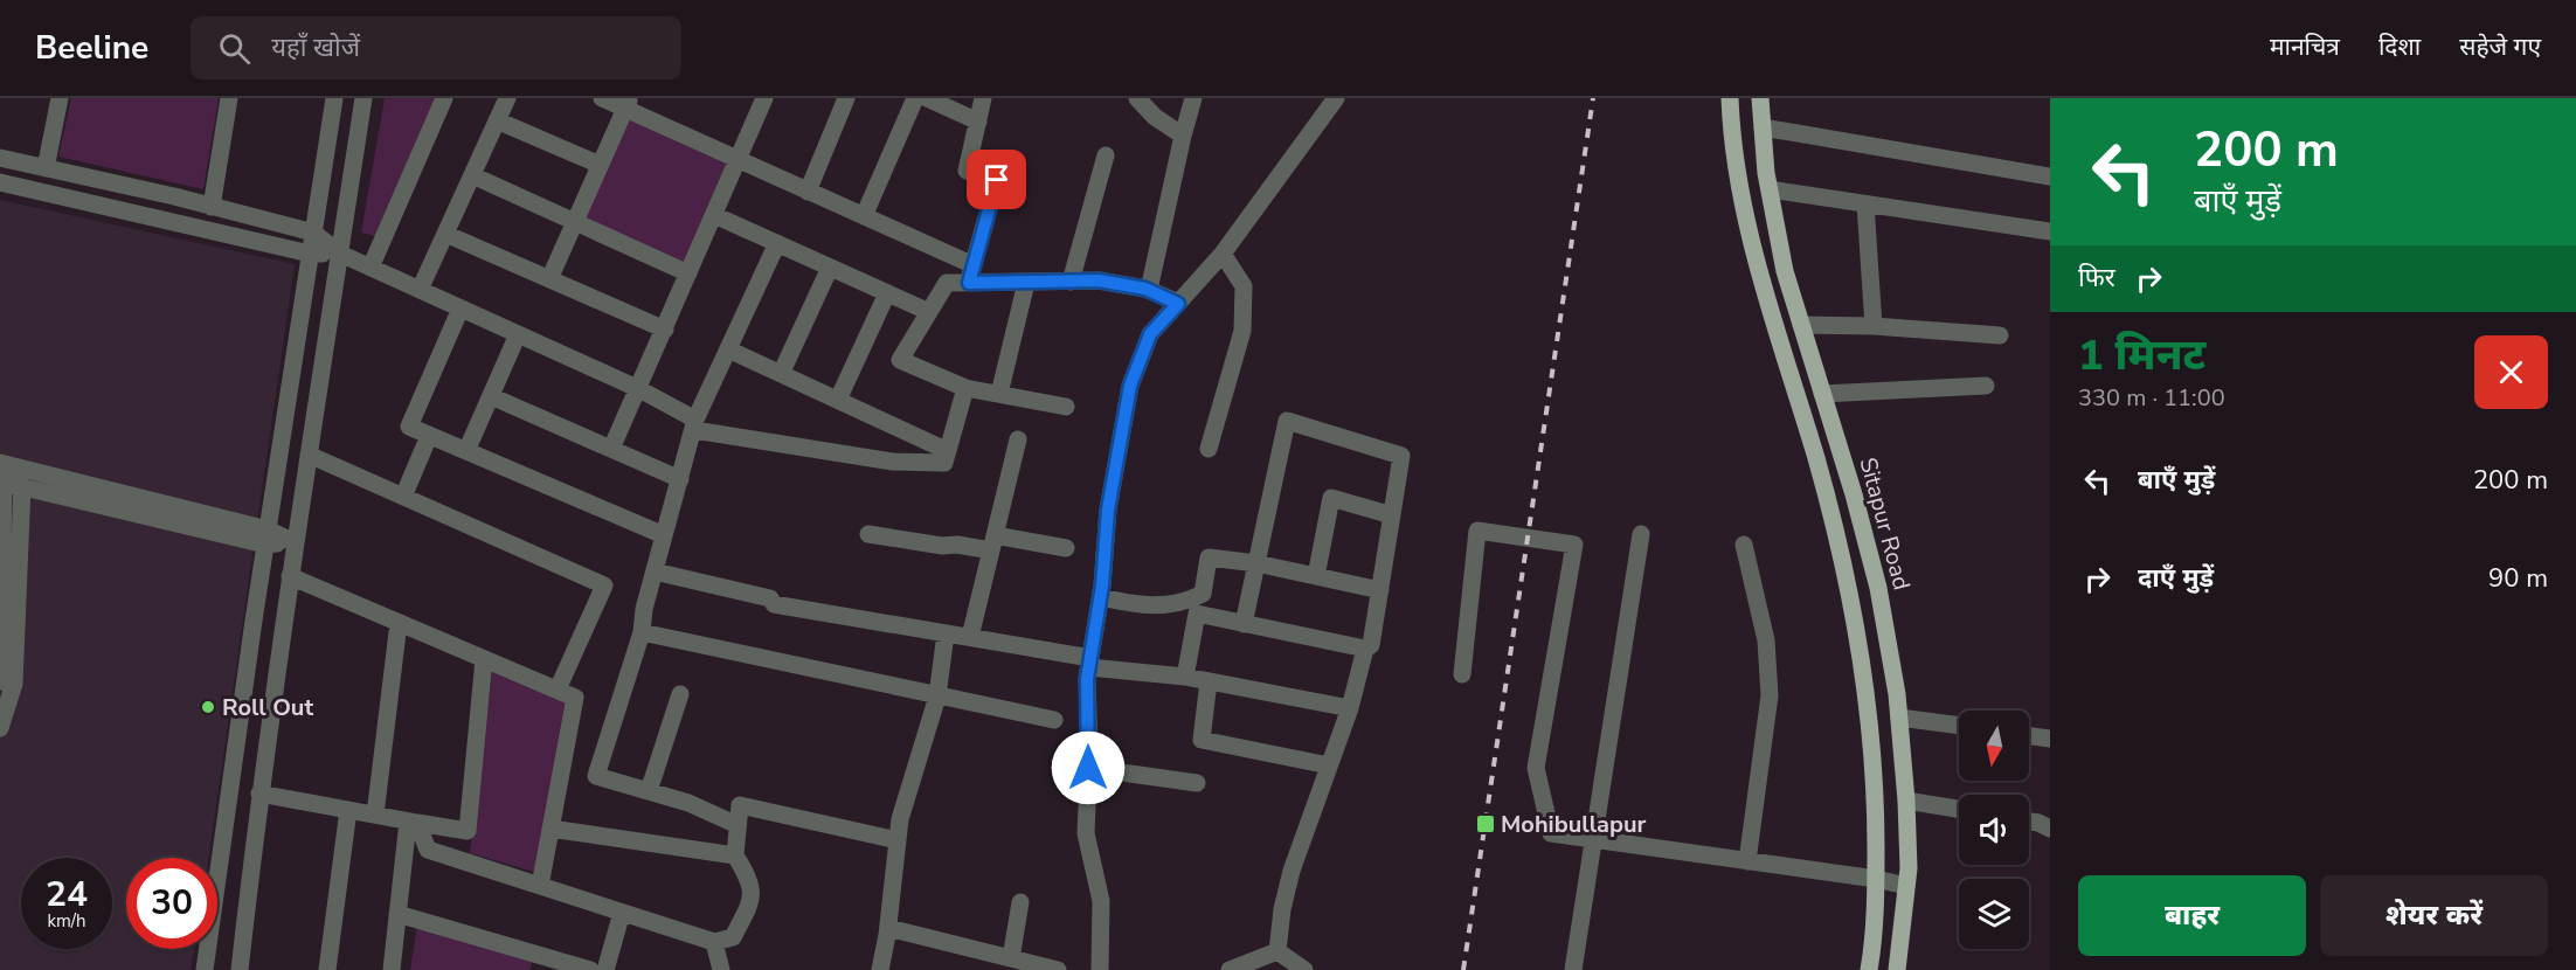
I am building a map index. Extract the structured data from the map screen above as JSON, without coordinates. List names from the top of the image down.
{
  "streets": {
    "main road": ["Sitapur Road"]
  },
  "places": {
    "other": ["Roll Out"],
    "transit": ["Mohibullapur"]
  },
  "north": "bottom",
  "page": {
    "header": "Beeline",
    "search": "यहाँ खोजें",
    "nav": ["मानचित्र", "दिशा", "सहेजे गए"],
    "turn": ["200 m", "बाएँ मुड़ें"],
    "then": "फिर",
    "heading": ["1 मिनट", "330 m · 11:00"],
    "list": [
      {
        "name": "बाएँ मुड़ें",
        "value": "200 m"
      },
      {
        "name": "दाएँ मुड़ें",
        "value": "90 m"
      }
    ],
    "speed": "24 km/h",
    "limit": "30",
    "buttons": ["बाहर", "शेयर करें"]
  }
}
